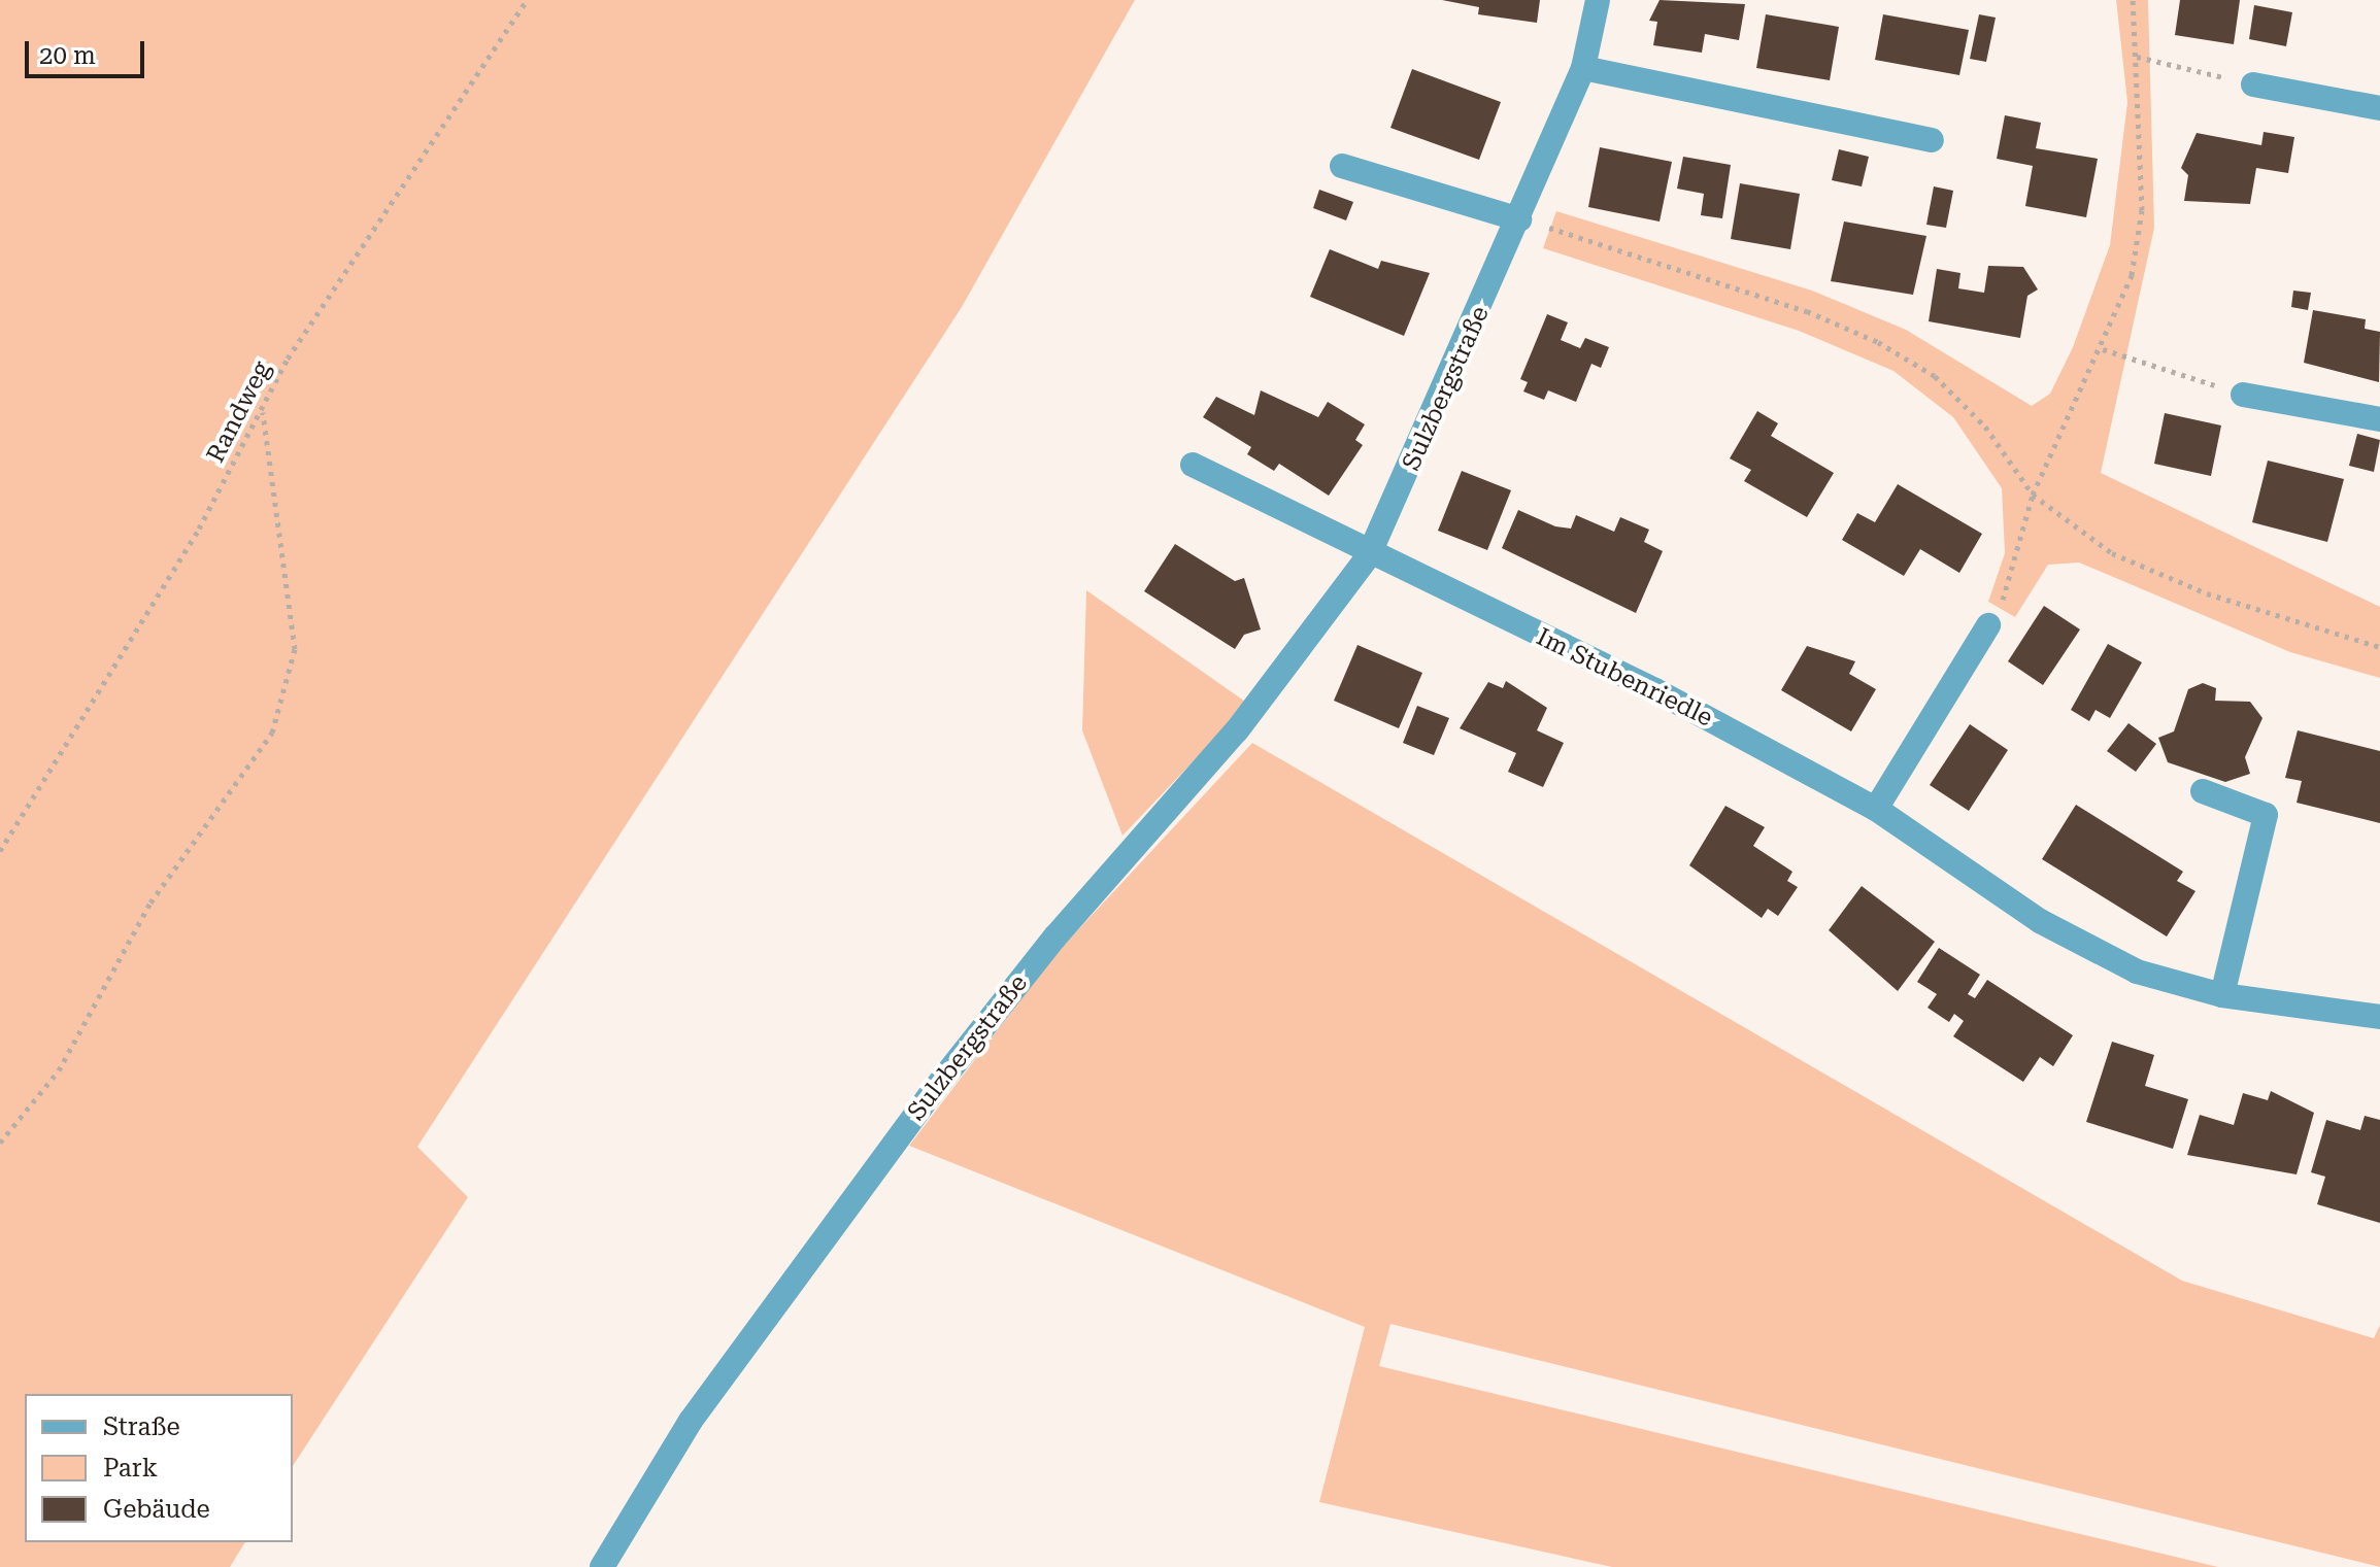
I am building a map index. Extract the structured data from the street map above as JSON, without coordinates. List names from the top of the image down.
{
  "streets": {
    "street": ["Sulzbergstraße", "Im Stubenriedle"],
    "path": ["Randweg"]
  },
  "crossings": [
    ["Sulzbergstraße", "Im Stubenriedle"]
  ],
  "legend": ["Straße", "Park", "Gebäude"],
  "scale_bar": "20 m"
}
